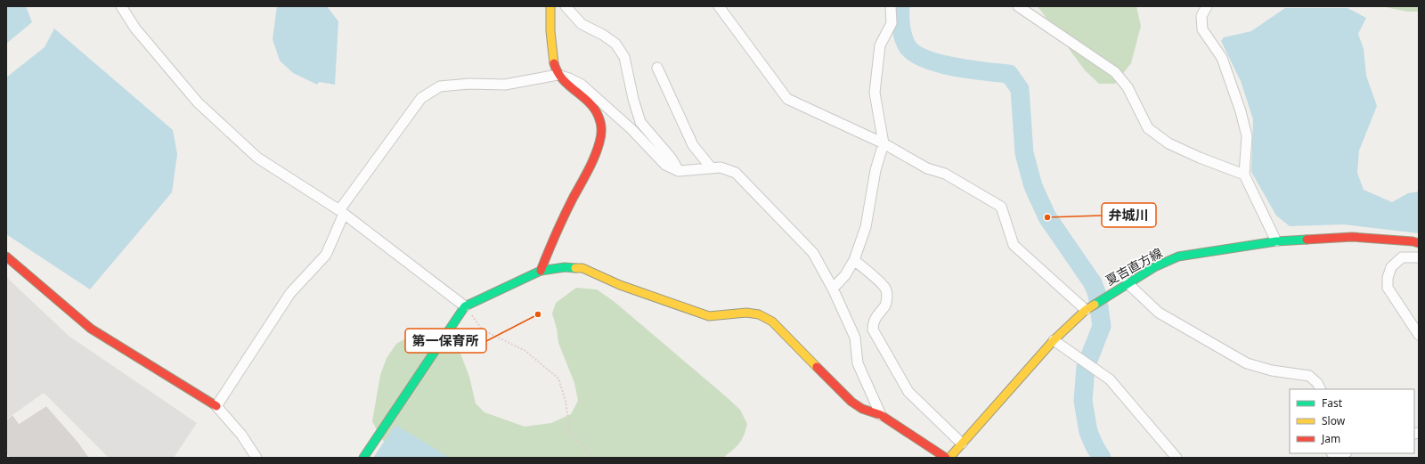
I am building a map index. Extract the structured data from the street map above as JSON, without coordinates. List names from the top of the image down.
{
  "streets": {
    "street": ["夏吉直方線"]
  },
  "places": ["弁城川", "第一保育所"],
  "legend": ["Fast", "Slow", "Jam"]
}
